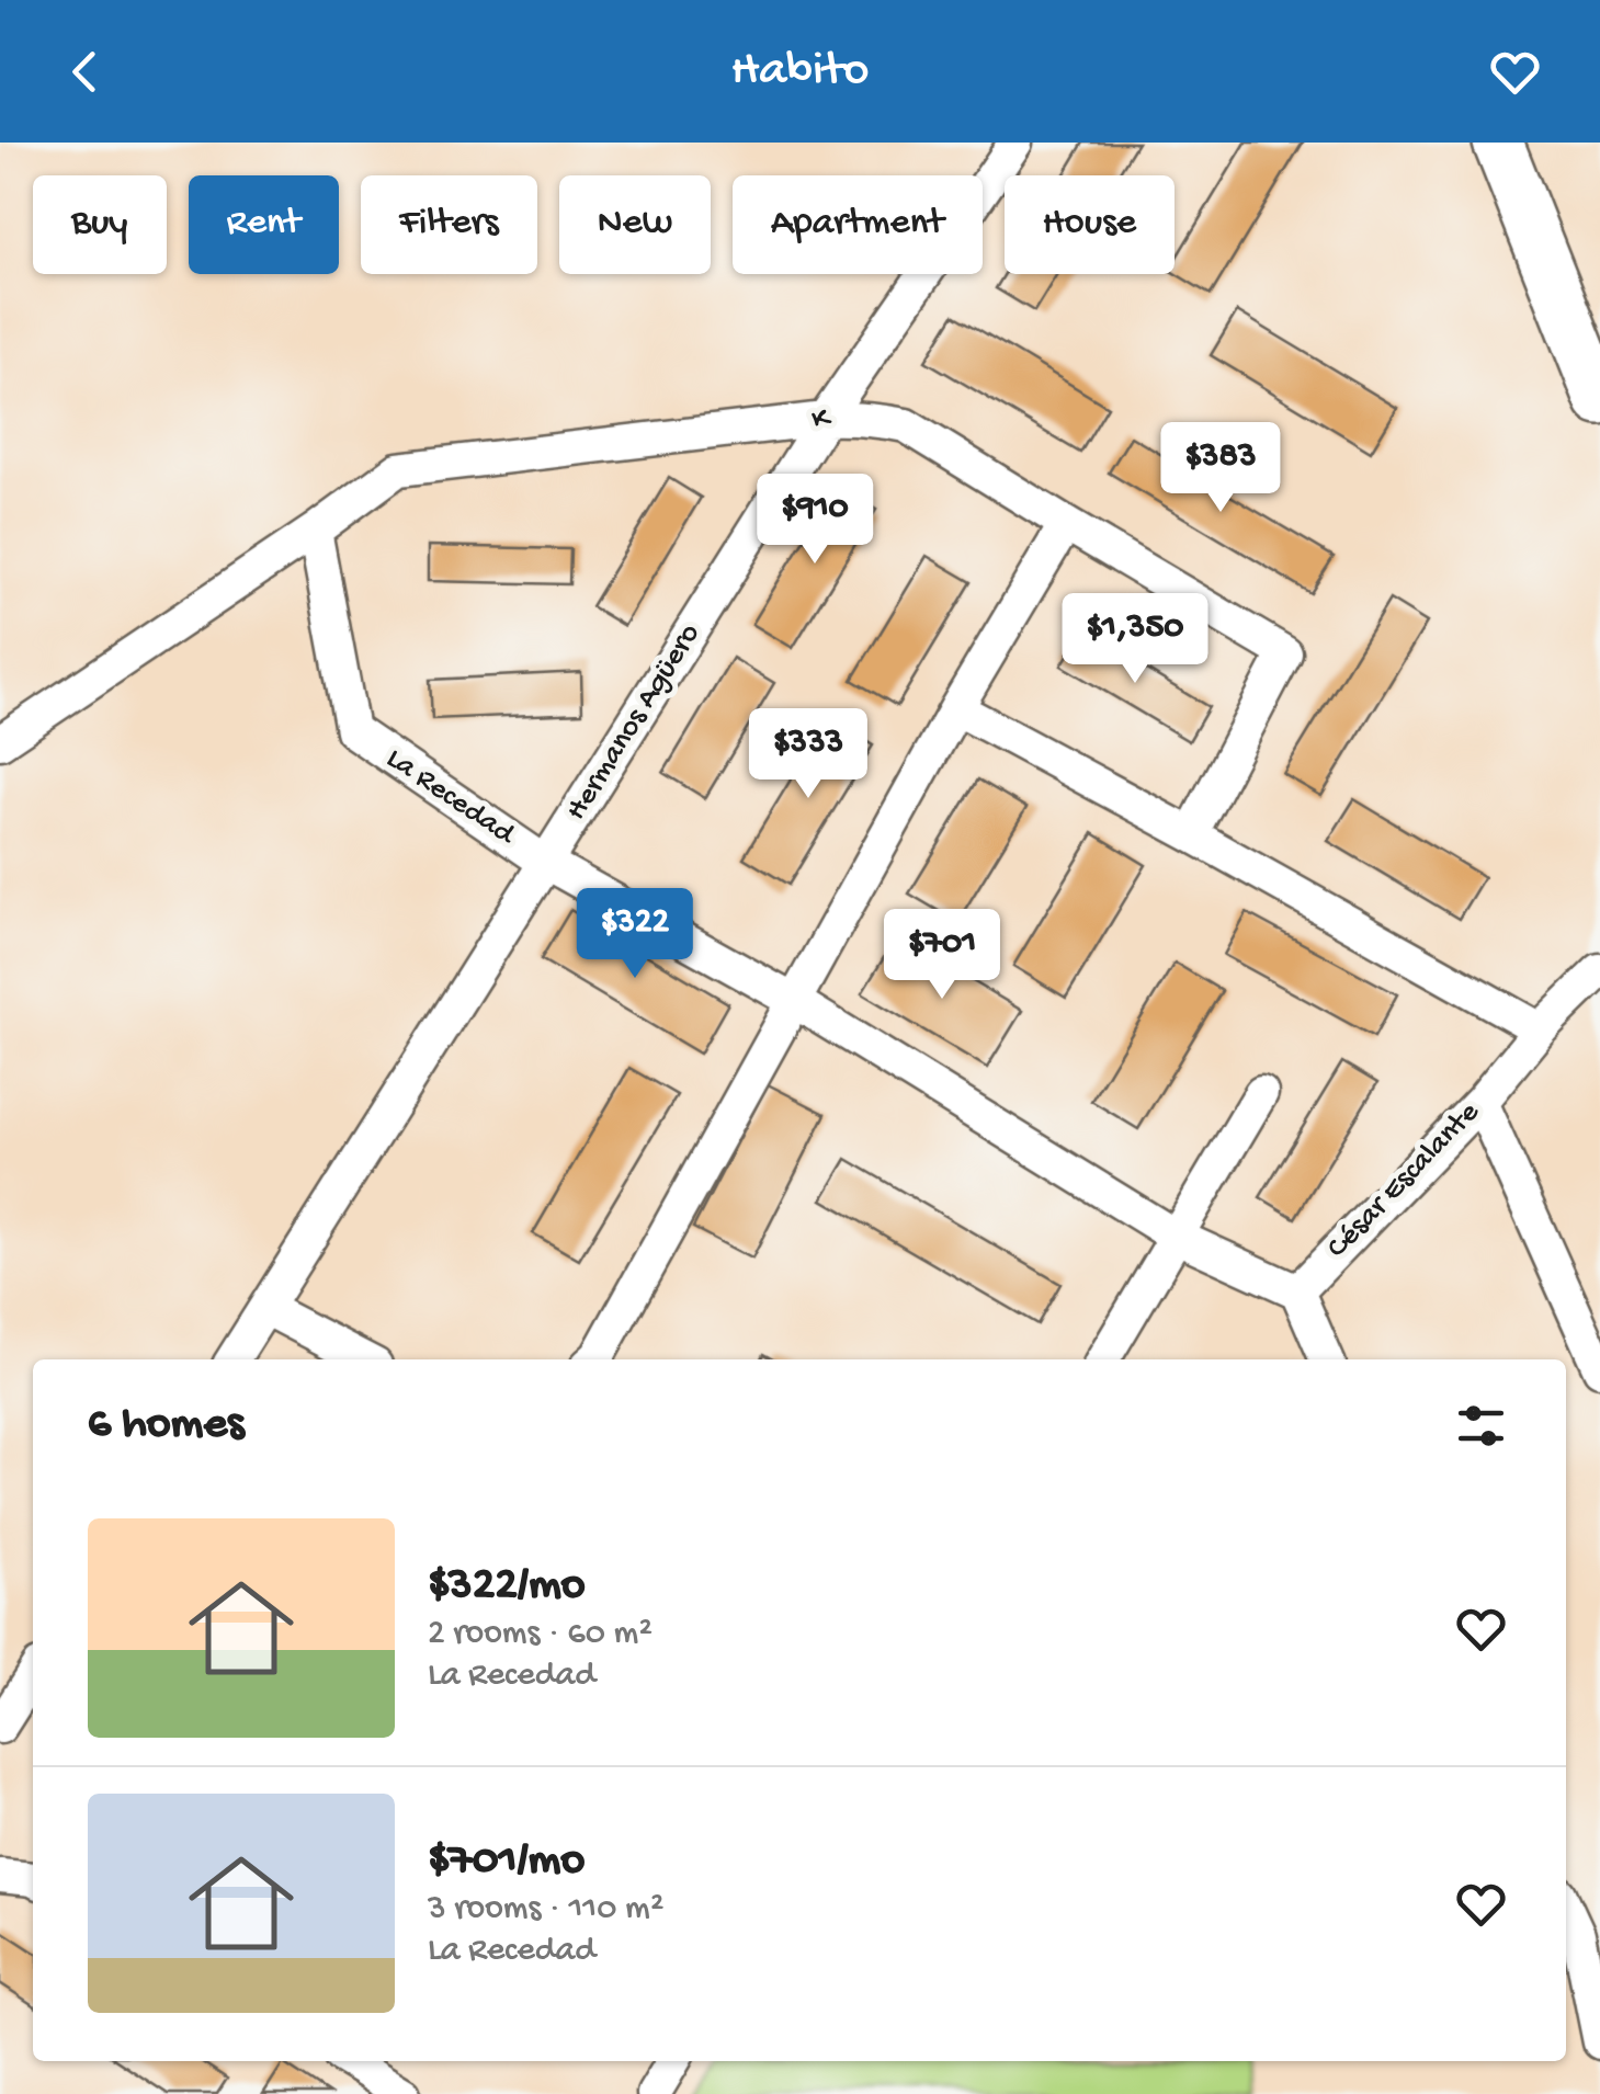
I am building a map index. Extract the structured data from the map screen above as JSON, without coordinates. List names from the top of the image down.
{
  "streets": {
    "street": [
      "K",
      "Hermanos Agüero",
      "La Recedad",
      "César Escalante"
    ]
  },
  "crossings": [
    ["K", "Hermanos Agüero"],
    ["K", "La Recedad"],
    ["Hermanos Agüero", "La Recedad"]
  ],
  "page": {
    "header": "Habito",
    "chip": [
      "Buy",
      "Rent",
      "Filters",
      "New",
      "Apartment",
      "House"
    ],
    "price": [
      "$383",
      "$910",
      "$1,350",
      "$333",
      "$322",
      "$701"
    ],
    "heading": "6 homes",
    "list": [
      {
        "name": "$322/mo",
        "note": "2 rooms · 60 m² · La Recedad"
      },
      {
        "name": "$701/mo",
        "note": "3 rooms · 110 m² · La Recedad"
      }
    ]
  }
}
